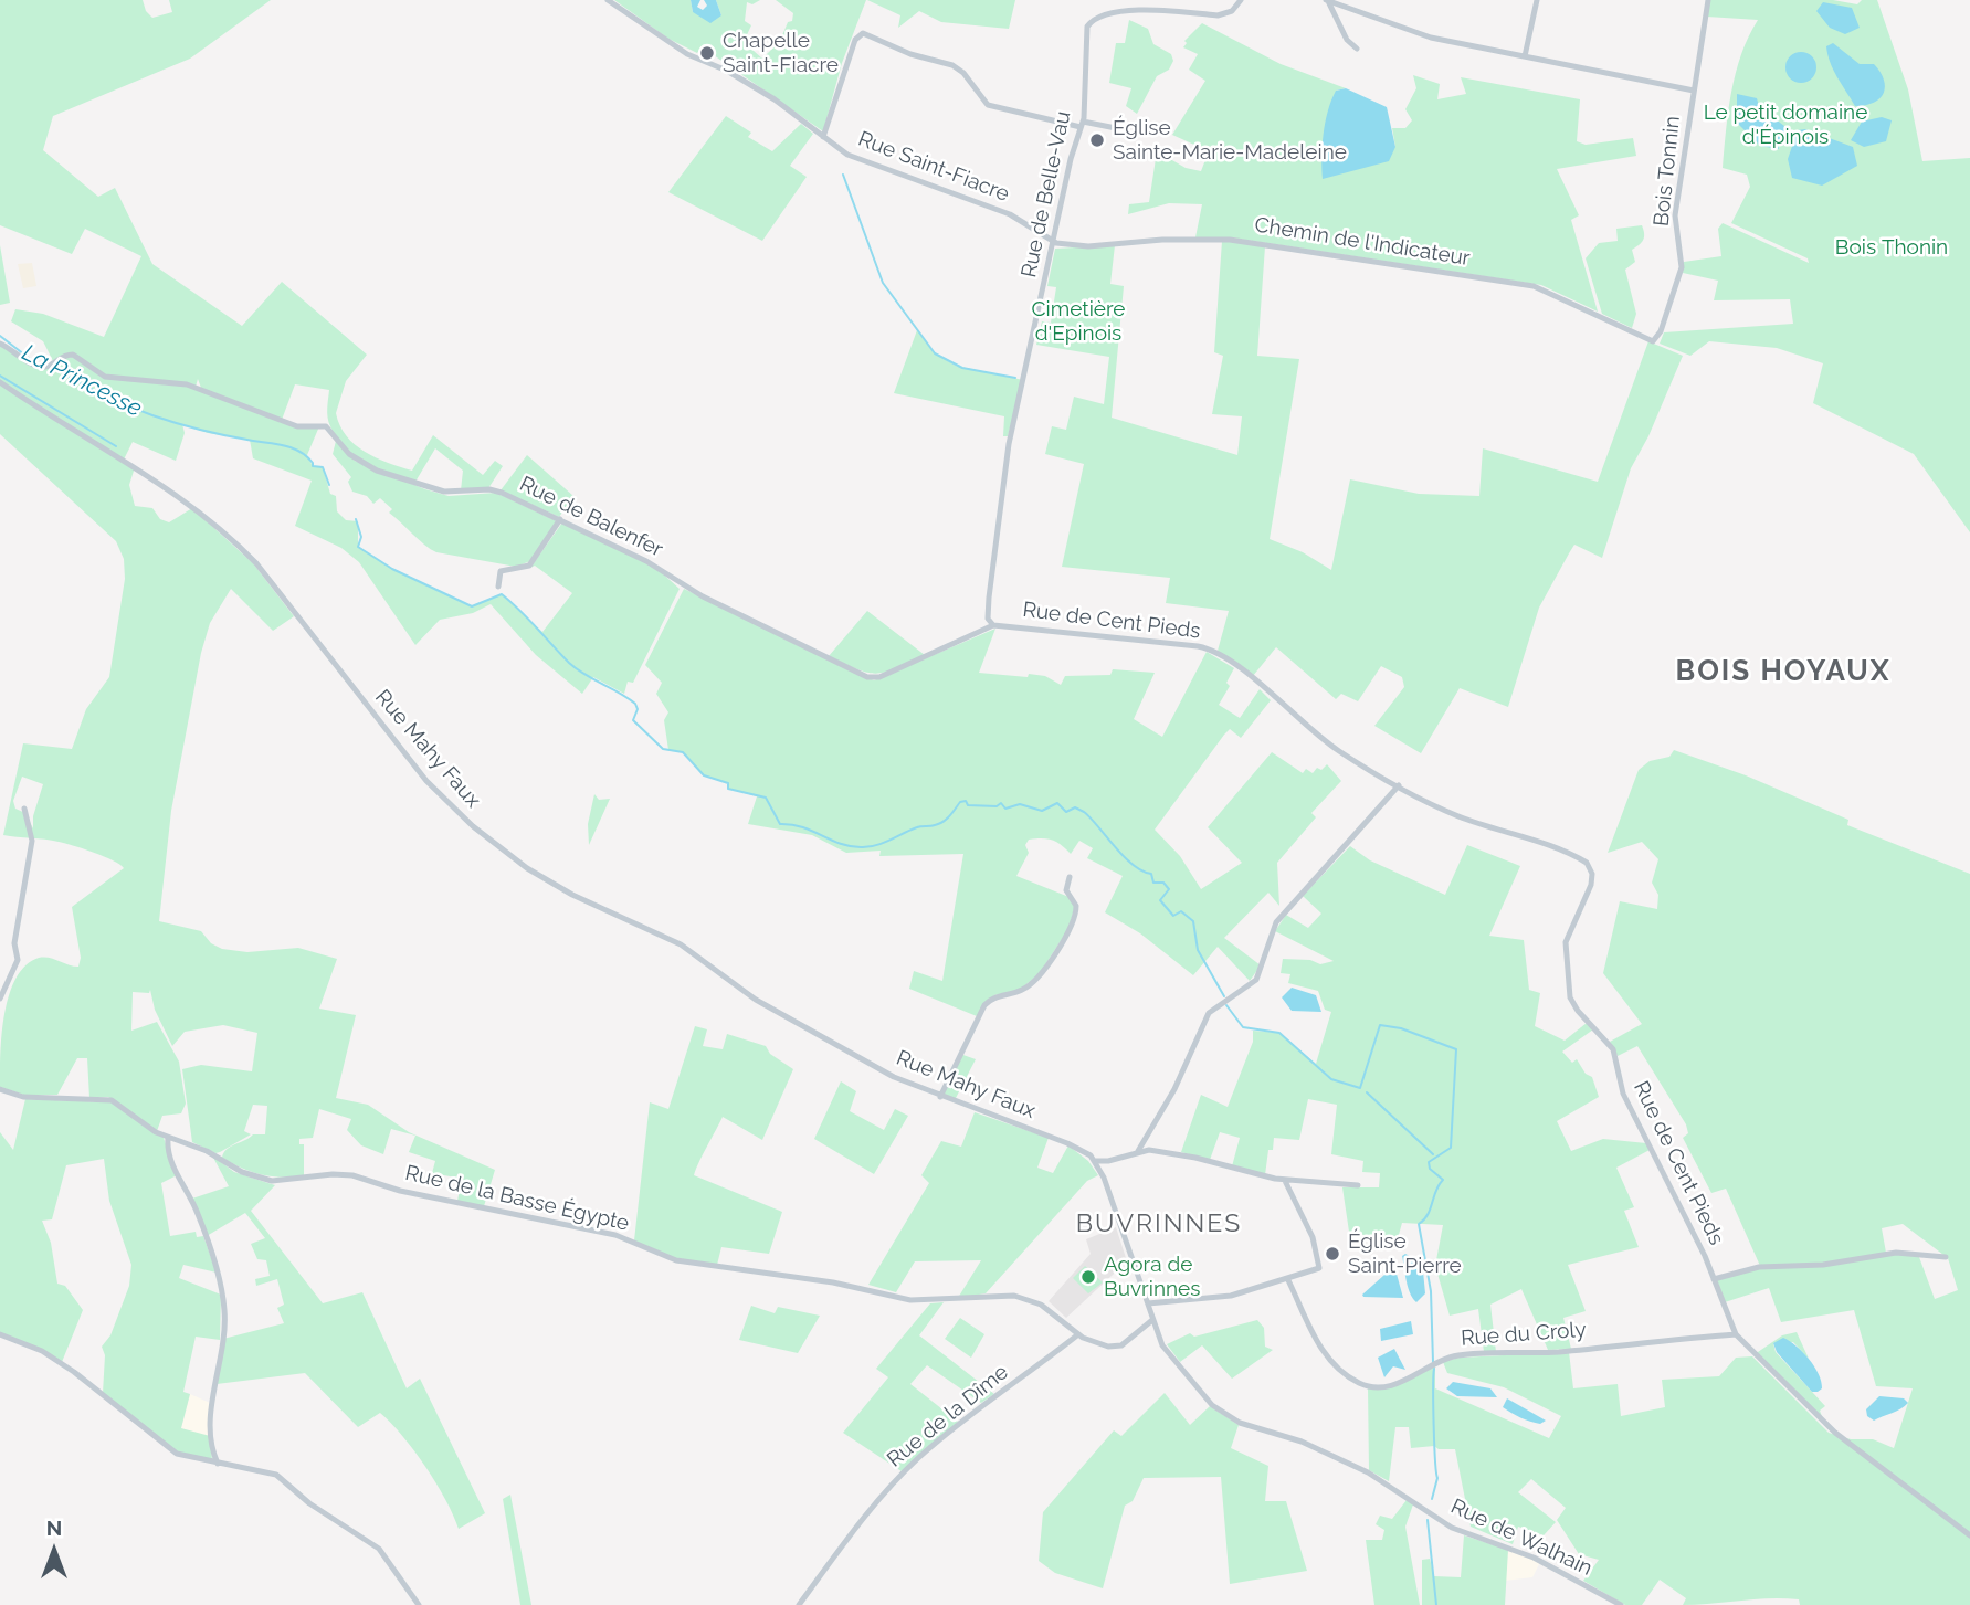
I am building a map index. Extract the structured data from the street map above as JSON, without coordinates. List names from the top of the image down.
{
  "streets": {
    "street": [
      "Rue Saint-Fiacre",
      "Bois Tonnin",
      "Rue de Belle-Vau",
      "Chemin de l'Indicateur",
      "Rue de Balenfer",
      "Rue de Cent Pieds",
      "Rue Mahy Faux",
      "Rue de la Basse Égypte",
      "Rue du Croly",
      "Rue de la Dîme",
      "Rue de Walhain"
    ]
  },
  "crossings": [
    ["Rue Saint-Fiacre", "Rue de Belle-Vau"],
    ["Rue Saint-Fiacre", "Chemin de l'Indicateur"],
    ["Bois Tonnin", "Chemin de l'Indicateur"],
    ["Rue de Belle-Vau", "Chemin de l'Indicateur"],
    ["Rue de Belle-Vau", "Rue de Balenfer"],
    ["Rue de Belle-Vau", "Rue de Cent Pieds"],
    ["Rue de Balenfer", "Rue de Cent Pieds"],
    ["Rue de Cent Pieds", "Rue du Croly"],
    ["Rue Mahy Faux", "Rue de Walhain"],
    ["Rue de la Basse Égypte", "Rue de la Dîme"]
  ],
  "districts": ["BOIS HOYAUX", "BUVRINNES"],
  "water": ["La Princesse"],
  "parks": ["Le petit domaine d'Épinois", "Bois Thonin", "Cimetière d'Epinois"],
  "places": [
    "Chapelle Saint-Fiacre",
    "Église Sainte-Marie-Madeleine",
    "Église Saint-Pierre",
    "Agora de Buvrinnes"
  ],
  "north": "top"
}
